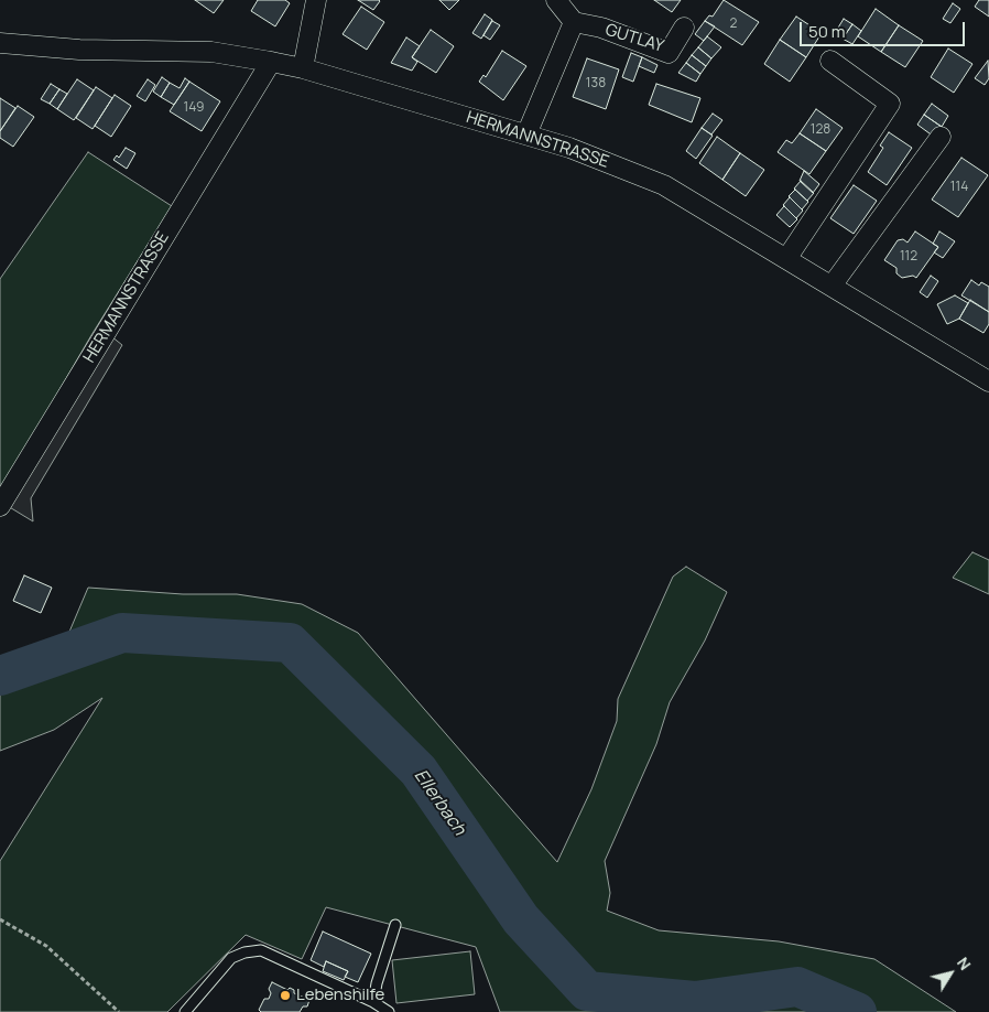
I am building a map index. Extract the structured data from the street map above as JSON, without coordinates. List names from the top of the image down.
{
  "streets": {
    "street": ["GUTLAY", "HERMANNSTRASSE"]
  },
  "water": ["Ellerbach"],
  "places": ["Lebenshilfe"],
  "house_numbers": [
    "2",
    "138",
    "149",
    "128",
    "114",
    "112"
  ],
  "scale_bar": "50 m",
  "north": "top right"
}
